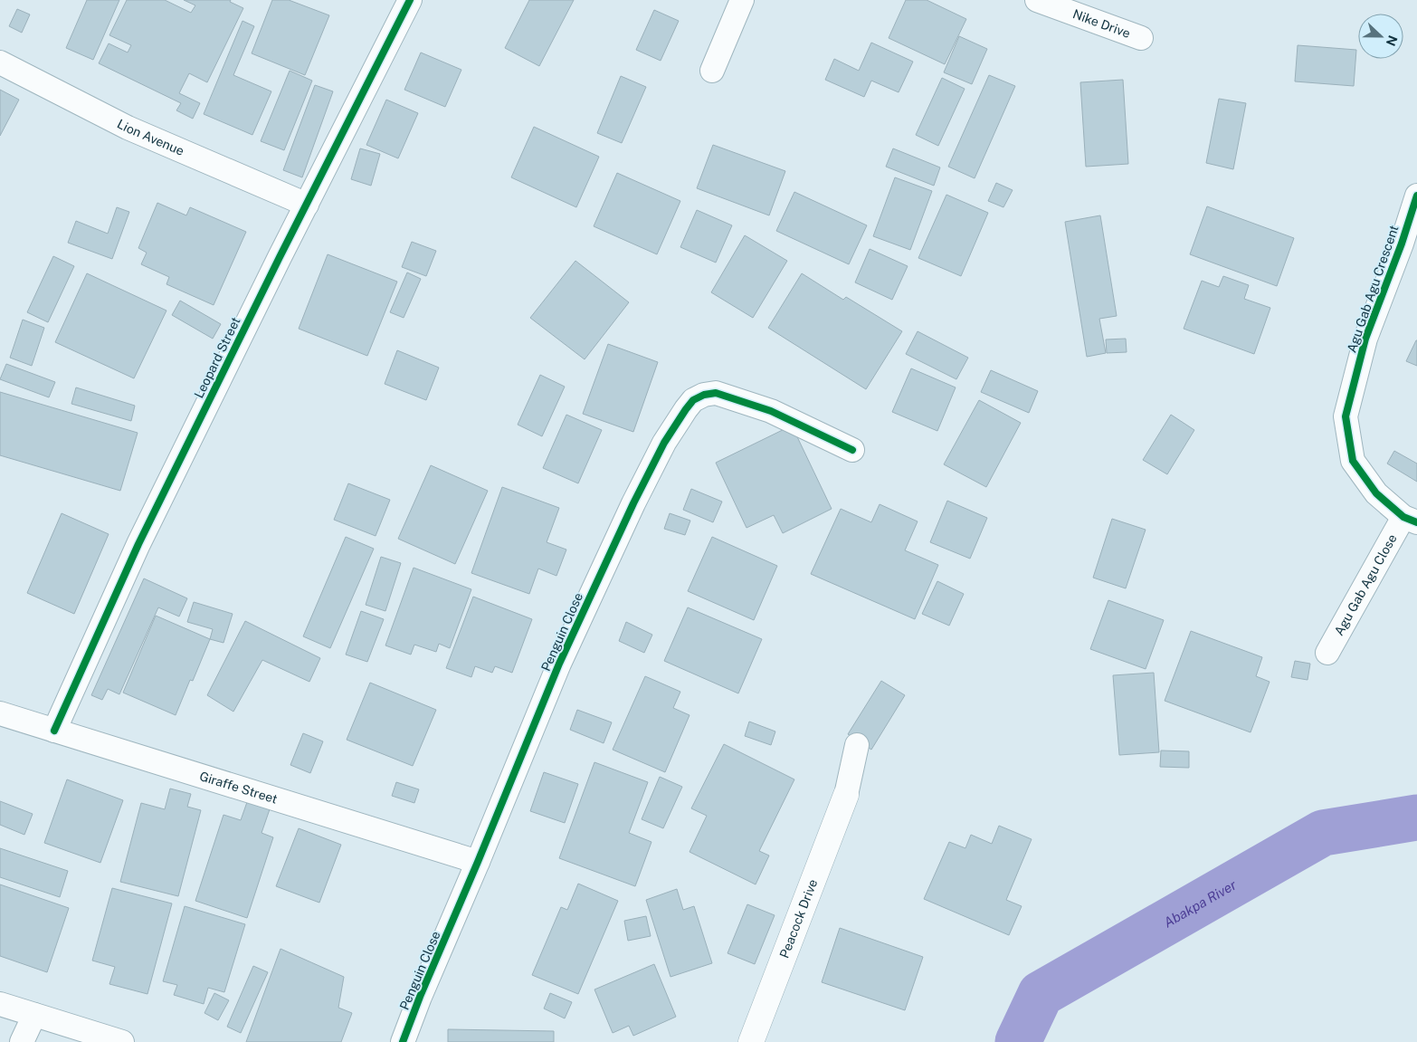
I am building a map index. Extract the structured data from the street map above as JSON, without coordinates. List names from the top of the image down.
{
  "streets": {
    "street": [
      "Nike Drive",
      "Lion Avenue",
      "Agu Gab Agu Crescent",
      "Leopard Street",
      "Agu Gab Agu Close",
      "Penguin Close",
      "Giraffe Street",
      "Peacock Drive"
    ]
  },
  "crossings": [
    ["Lion Avenue", "Leopard Street"],
    ["Agu Gab Agu Crescent", "Agu Gab Agu Close"],
    ["Leopard Street", "Giraffe Street"],
    ["Penguin Close", "Giraffe Street"]
  ],
  "water": ["Abakpa River"],
  "north": "right"
}
